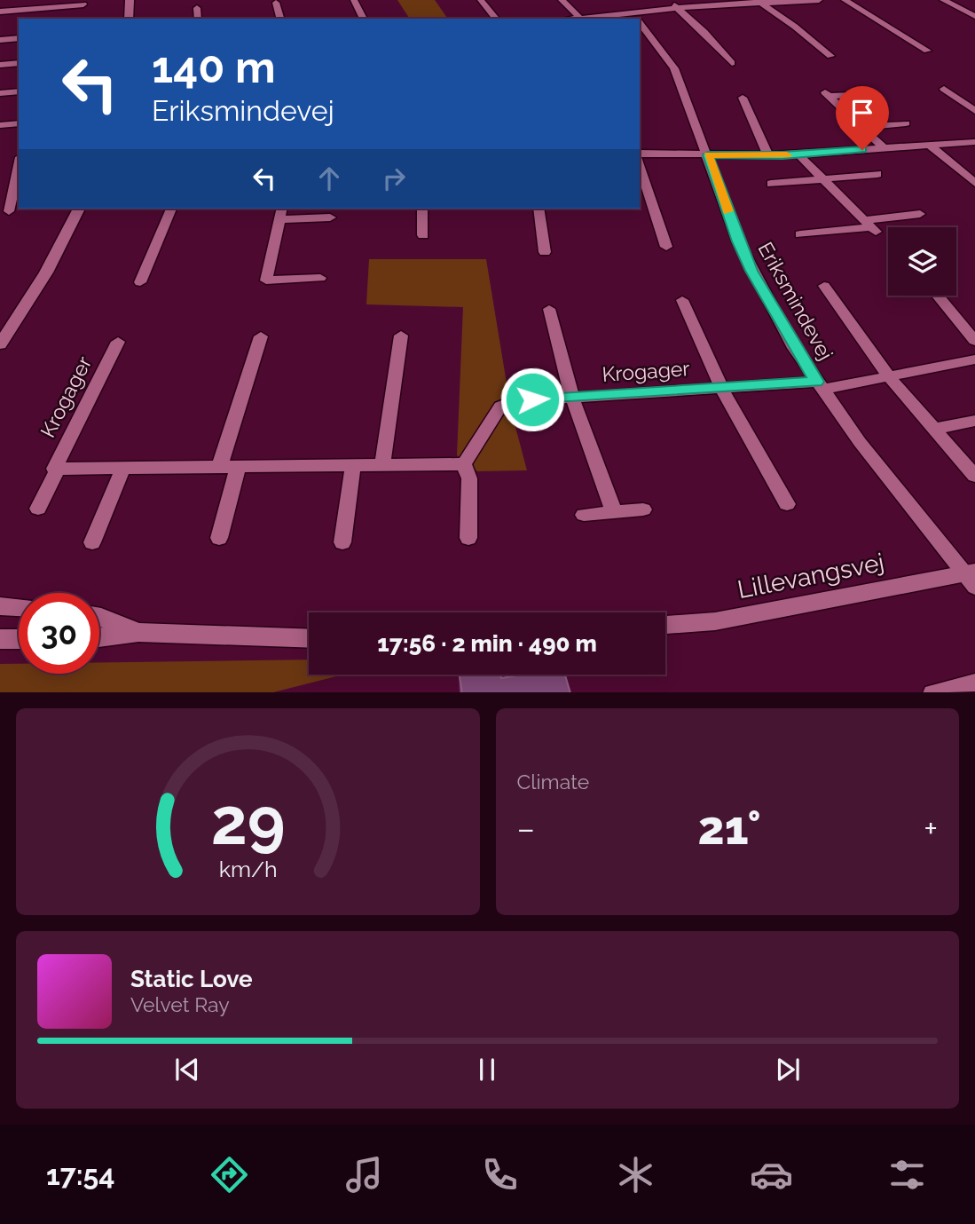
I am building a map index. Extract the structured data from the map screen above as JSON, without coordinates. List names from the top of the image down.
{
  "streets": {
    "street": ["Eriksmindevej", "Krogager", "Lillevangsvej"]
  },
  "crossings": [
    ["Eriksmindevej", "Krogager"],
    ["Eriksmindevej", "Lillevangsvej"]
  ],
  "page": {
    "turn": ["140 m", "Eriksmindevej"],
    "limit": "30",
    "trip": "17:56 · 2 min · 490 m",
    "tile": "Climate",
    "heat": ["−", "21°", "+"],
    "song": ["Static Love", "Velvet Ray"],
    "tabs": "17:54",
    "gauge": ["29", "km/h"]
  }
}
